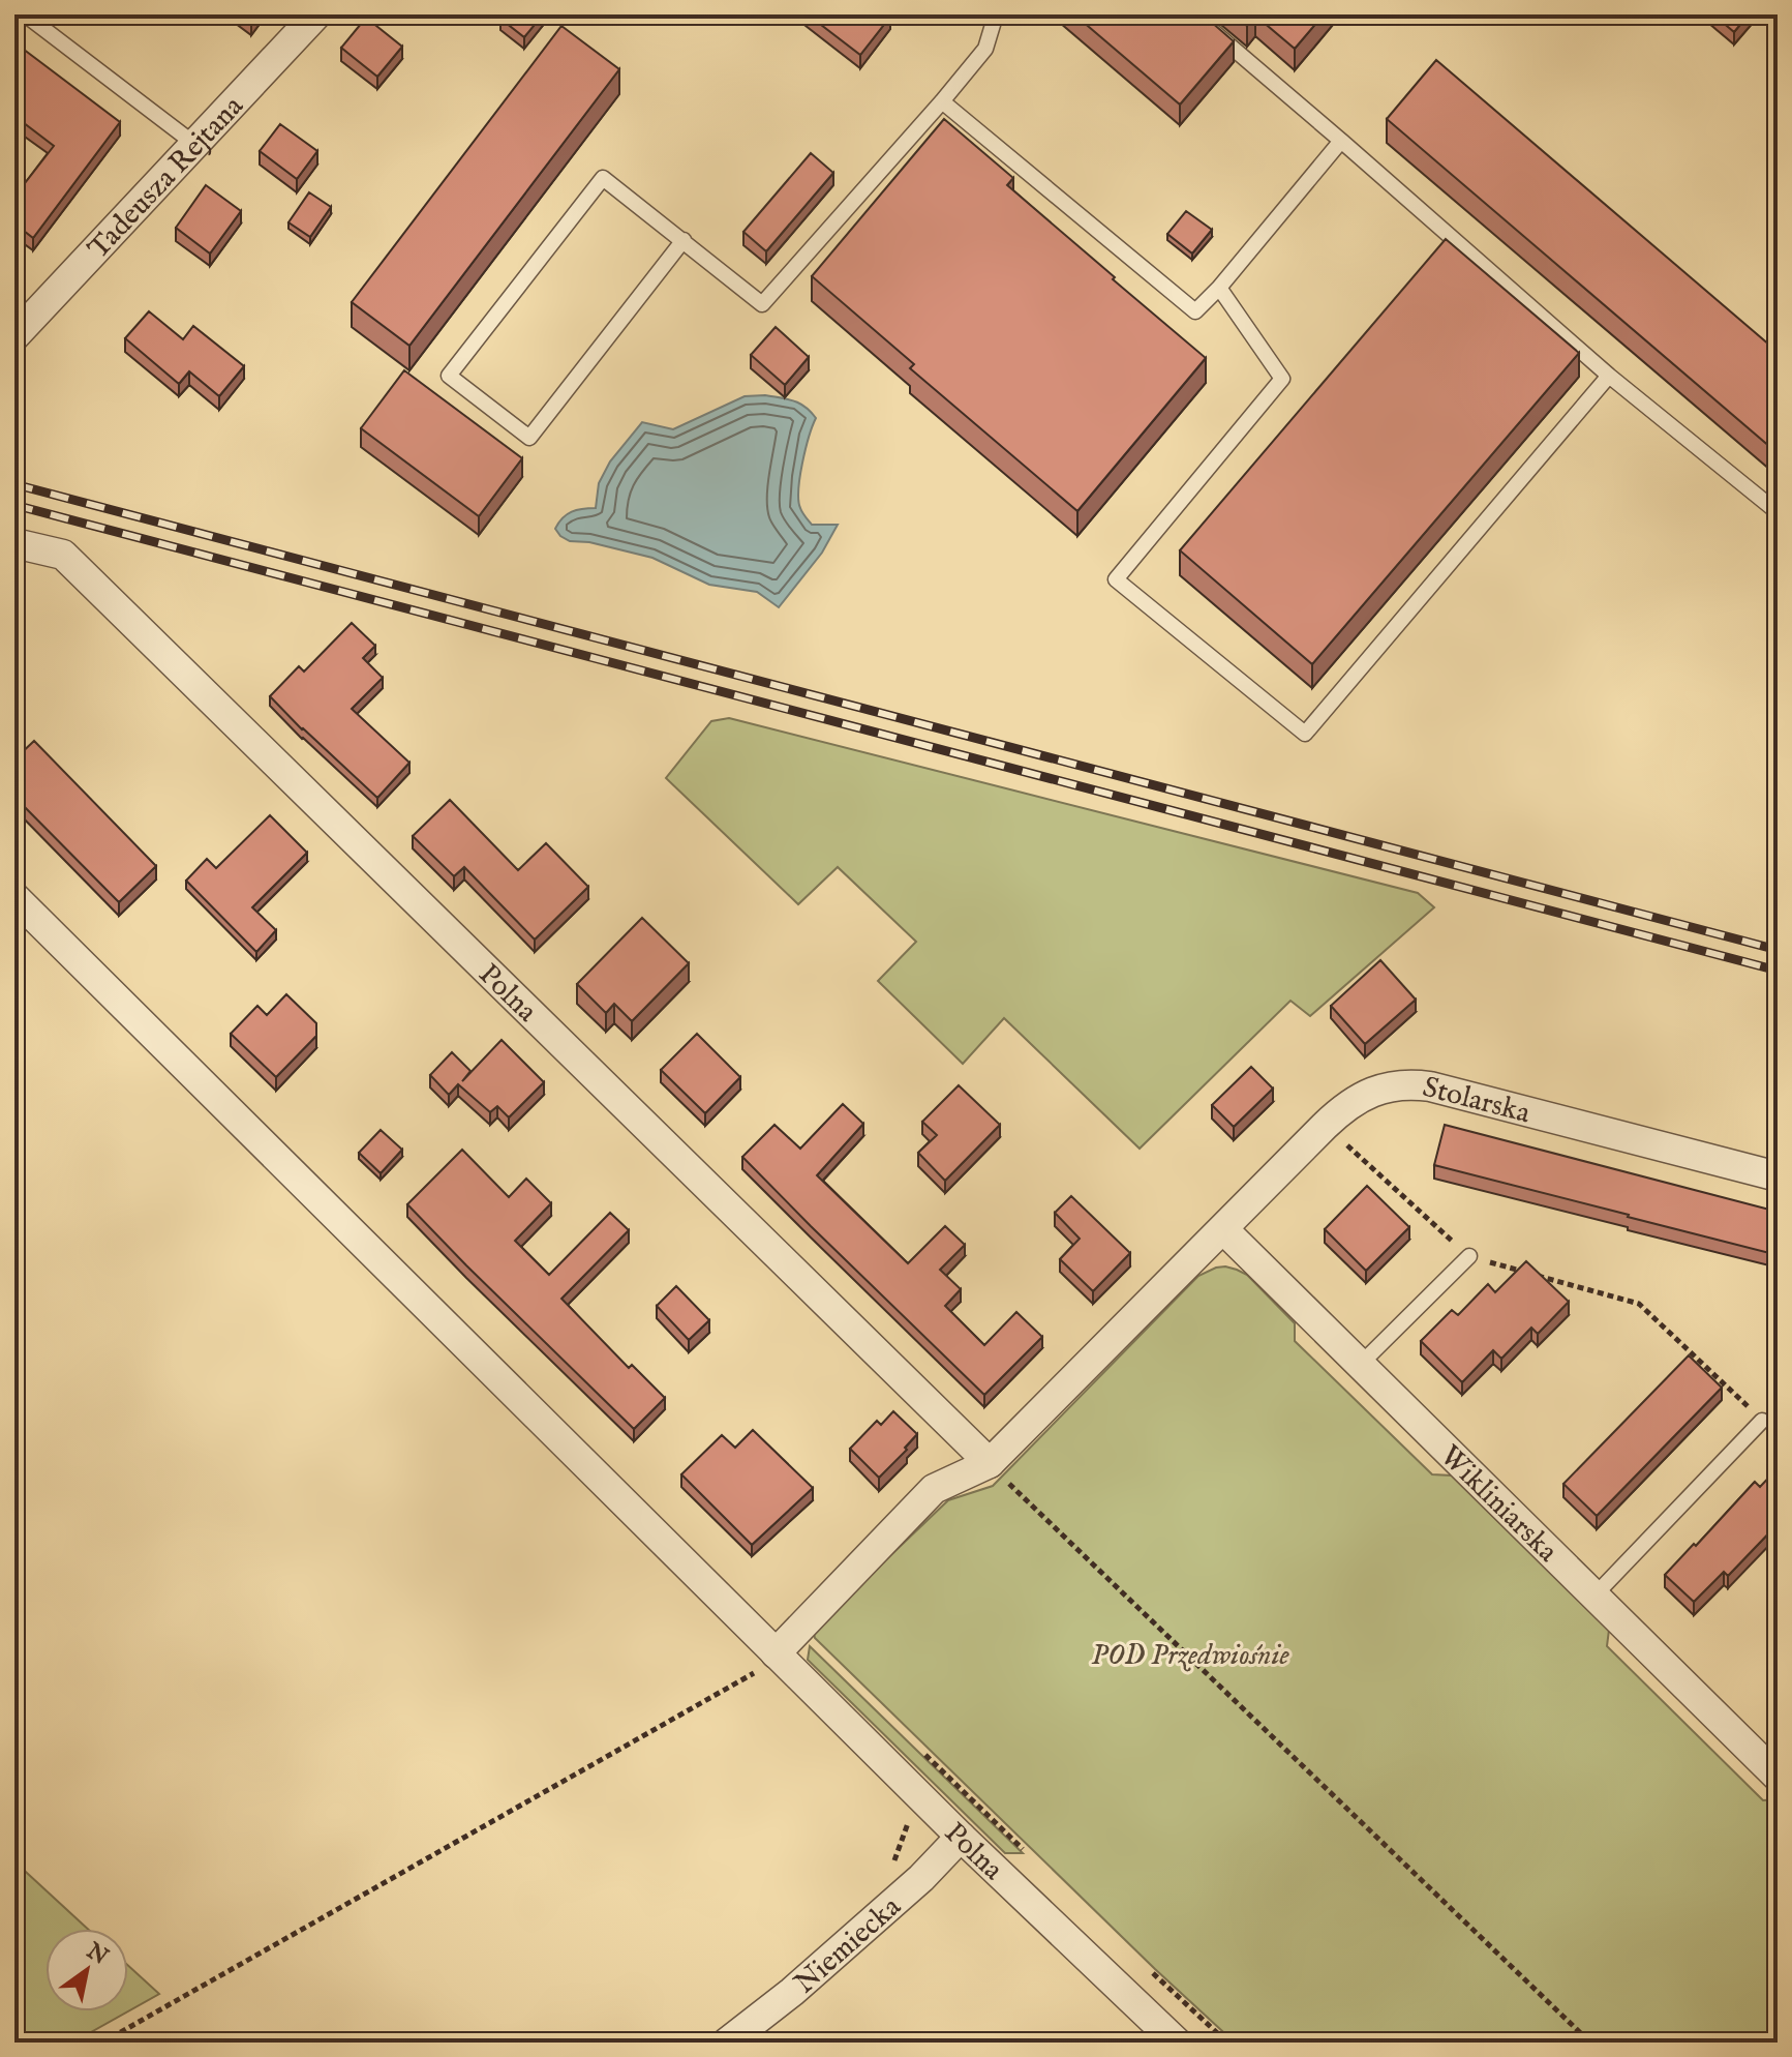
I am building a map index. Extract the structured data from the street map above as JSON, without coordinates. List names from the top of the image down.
{
  "streets": {
    "street": [
      "Tadeusza Rejtana",
      "Polna",
      "Stolarska",
      "Wikliniarska",
      "Niemiecka"
    ]
  },
  "crossings": [
    ["Polna", "Niemiecka"],
    ["Stolarska", "Wikliniarska"]
  ],
  "parks": ["POD Przedwiośnie"],
  "north": "top right"
}
